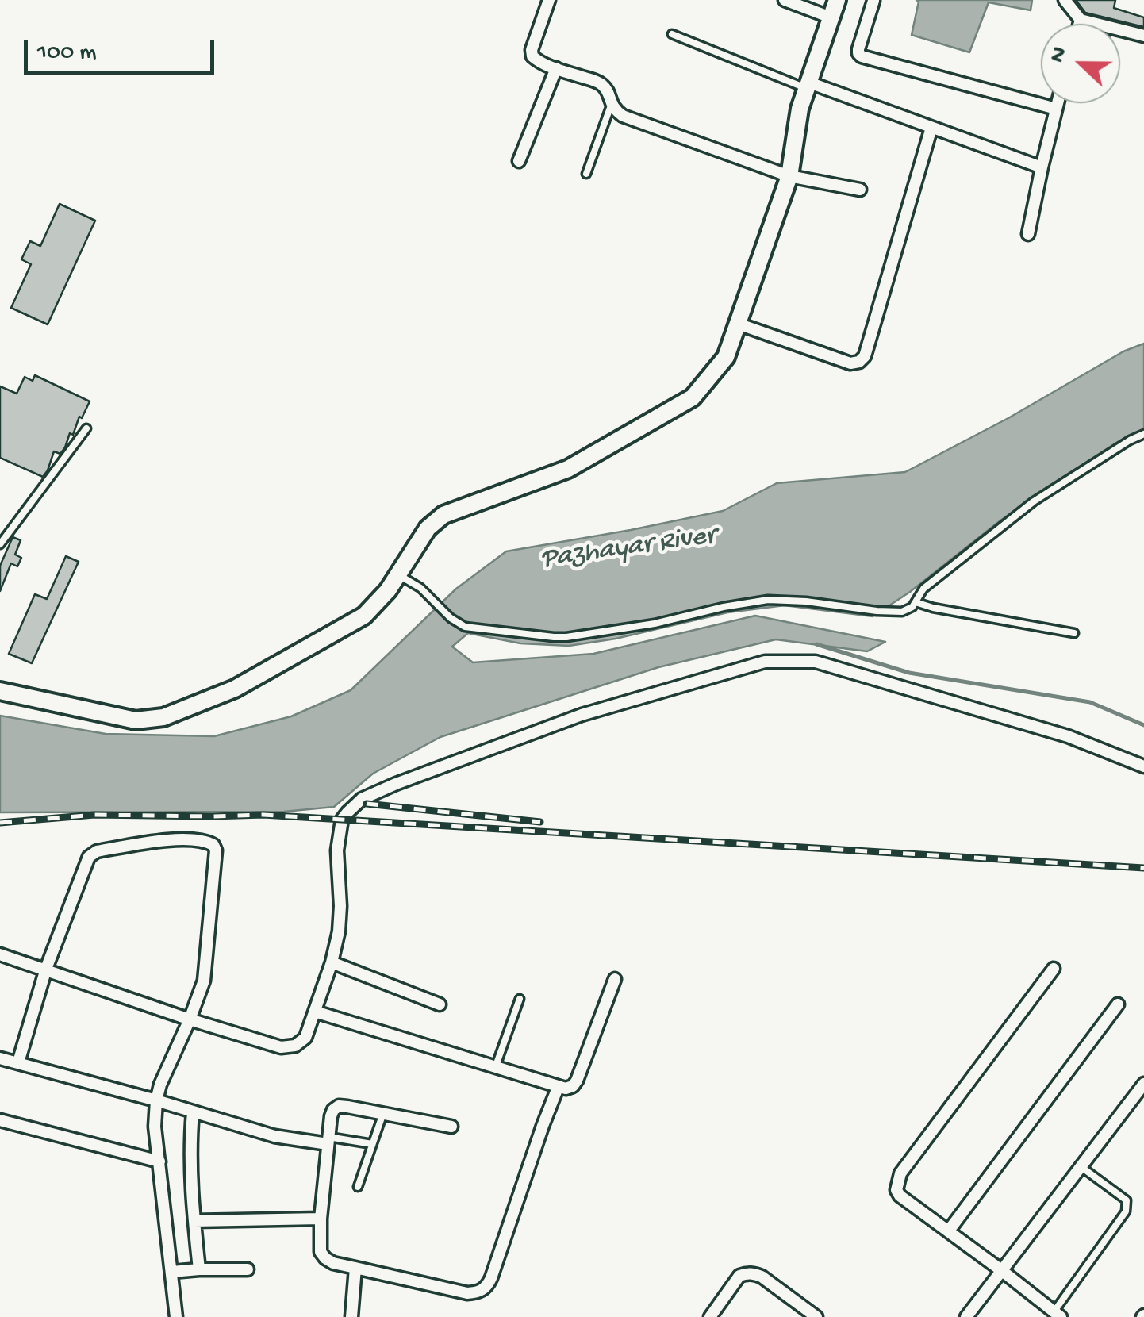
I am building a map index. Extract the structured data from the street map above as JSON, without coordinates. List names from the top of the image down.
{
  "water": ["Pazhayar River"],
  "scale_bar": "100 m",
  "north": "left"
}
